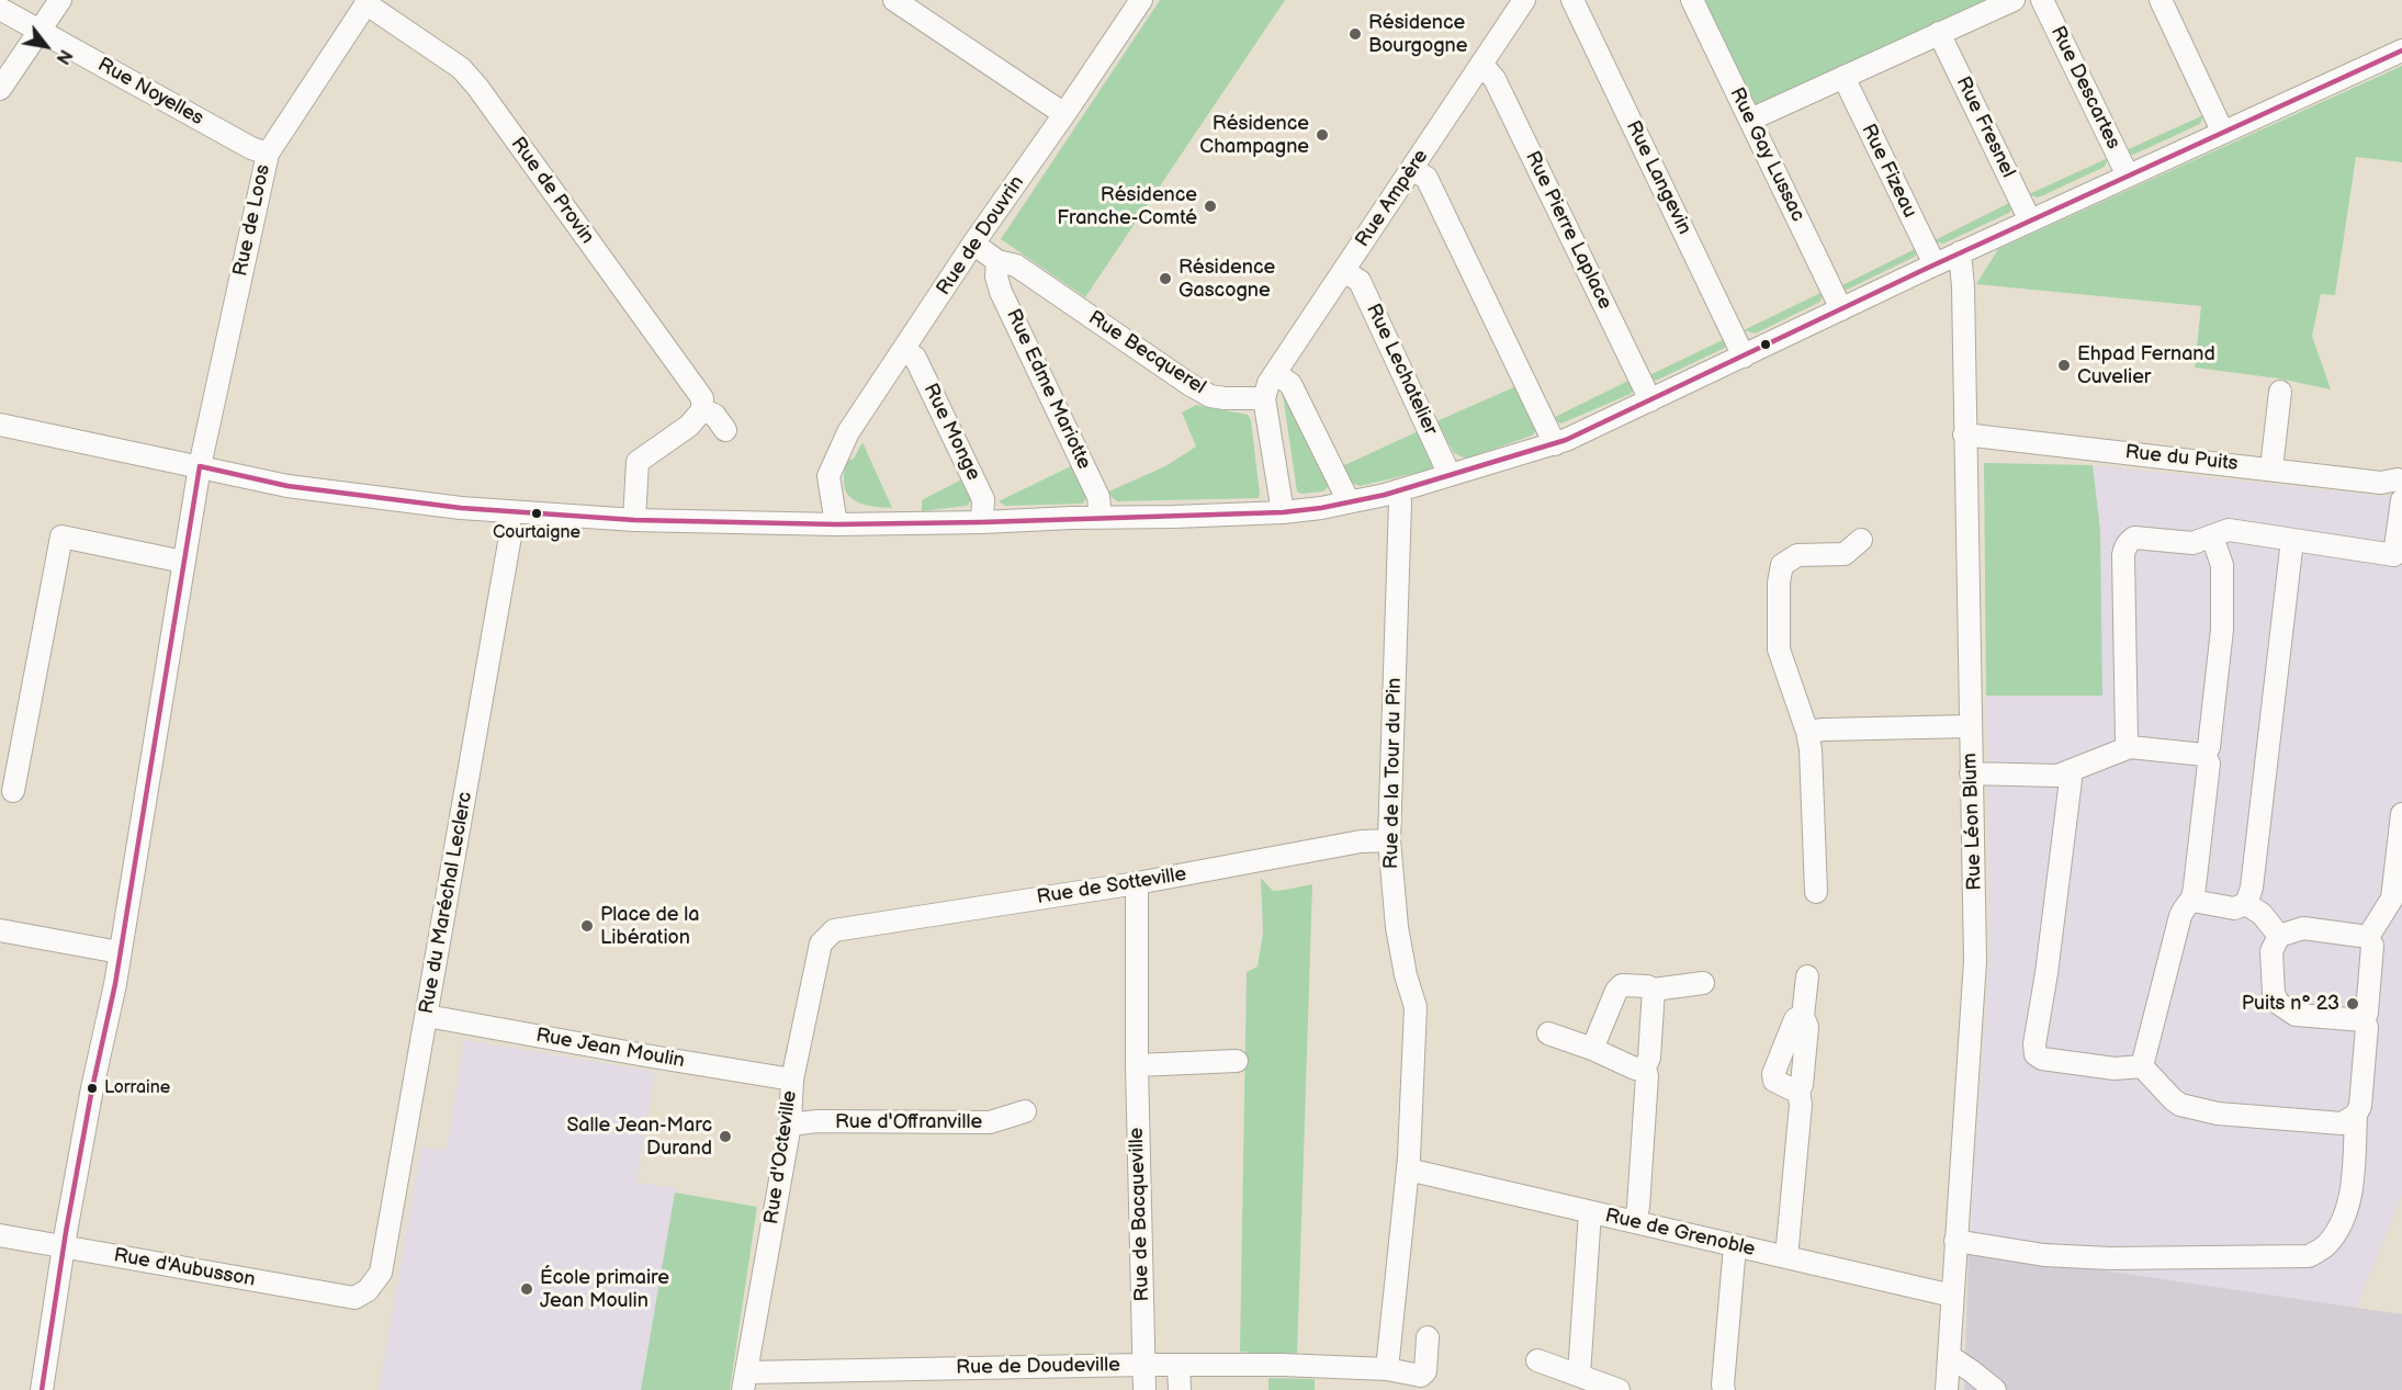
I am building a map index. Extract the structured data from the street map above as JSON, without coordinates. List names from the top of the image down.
{
  "streets": {
    "street": [
      "Rue Descartes",
      "Rue Noyelles",
      "Rue Fresnel",
      "Rue Gay Lussac",
      "Rue Fizeau",
      "Rue Langevin",
      "Rue de Provin",
      "Rue Ampère",
      "Rue de Loos",
      "Rue Pierre Laplace",
      "Rue de Douvrin",
      "Rue Becquerel",
      "Rue Lechatelier",
      "Rue Edme Mariotte",
      "Rue Monge",
      "Rue du Puits",
      "Rue de la Tour du Pin",
      "Rue Léon Blum",
      "Rue de Sotteville",
      "Rue du Maréchal Leclerc",
      "Rue Jean Moulin",
      "Rue d'Offranville",
      "Rue d'Octeville",
      "Rue de Bacqueville",
      "Rue de Grenoble",
      "Rue d'Aubusson",
      "Rue de Doudeville"
    ]
  },
  "crossings": [
    ["Rue Noyelles", "Rue de Loos"],
    ["Rue de Provin", "Rue de Loos"],
    ["Rue Ampère", "Rue Pierre Laplace"],
    ["Rue Ampère", "Rue Becquerel"],
    ["Rue Ampère", "Rue Lechatelier"],
    ["Rue de Loos", "Rue d'Aubusson"],
    ["Rue de Douvrin", "Rue Becquerel"],
    ["Rue de Douvrin", "Rue Monge"],
    ["Rue Becquerel", "Rue Edme Mariotte"],
    ["Rue du Puits", "Rue Léon Blum"],
    ["Rue de la Tour du Pin", "Rue de Sotteville"],
    ["Rue de la Tour du Pin", "Rue de Grenoble"],
    ["Rue de la Tour du Pin", "Rue de Doudeville"],
    ["Rue Léon Blum", "Rue de Grenoble"],
    ["Rue de Sotteville", "Rue d'Octeville"],
    ["Rue de Sotteville", "Rue de Bacqueville"],
    ["Rue du Maréchal Leclerc", "Rue Jean Moulin"],
    ["Rue du Maréchal Leclerc", "Rue d'Aubusson"],
    ["Rue Jean Moulin", "Rue d'Octeville"],
    ["Rue d'Offranville", "Rue d'Octeville"],
    ["Rue d'Octeville", "Rue de Doudeville"],
    ["Rue de Bacqueville", "Rue de Doudeville"]
  ],
  "places": [
    "Résidence Bourgogne",
    "Résidence Champagne",
    "Résidence Franche-Comté",
    "Résidence Gascogne",
    "Ehpad Fernand Cuvelier",
    "Courtaigne",
    "Place de la Libération",
    "Puits n° 23",
    "Lorraine",
    "Salle Jean-Marc Durand",
    "École primaire Jean Moulin"
  ],
  "north": "bottom right"
}
